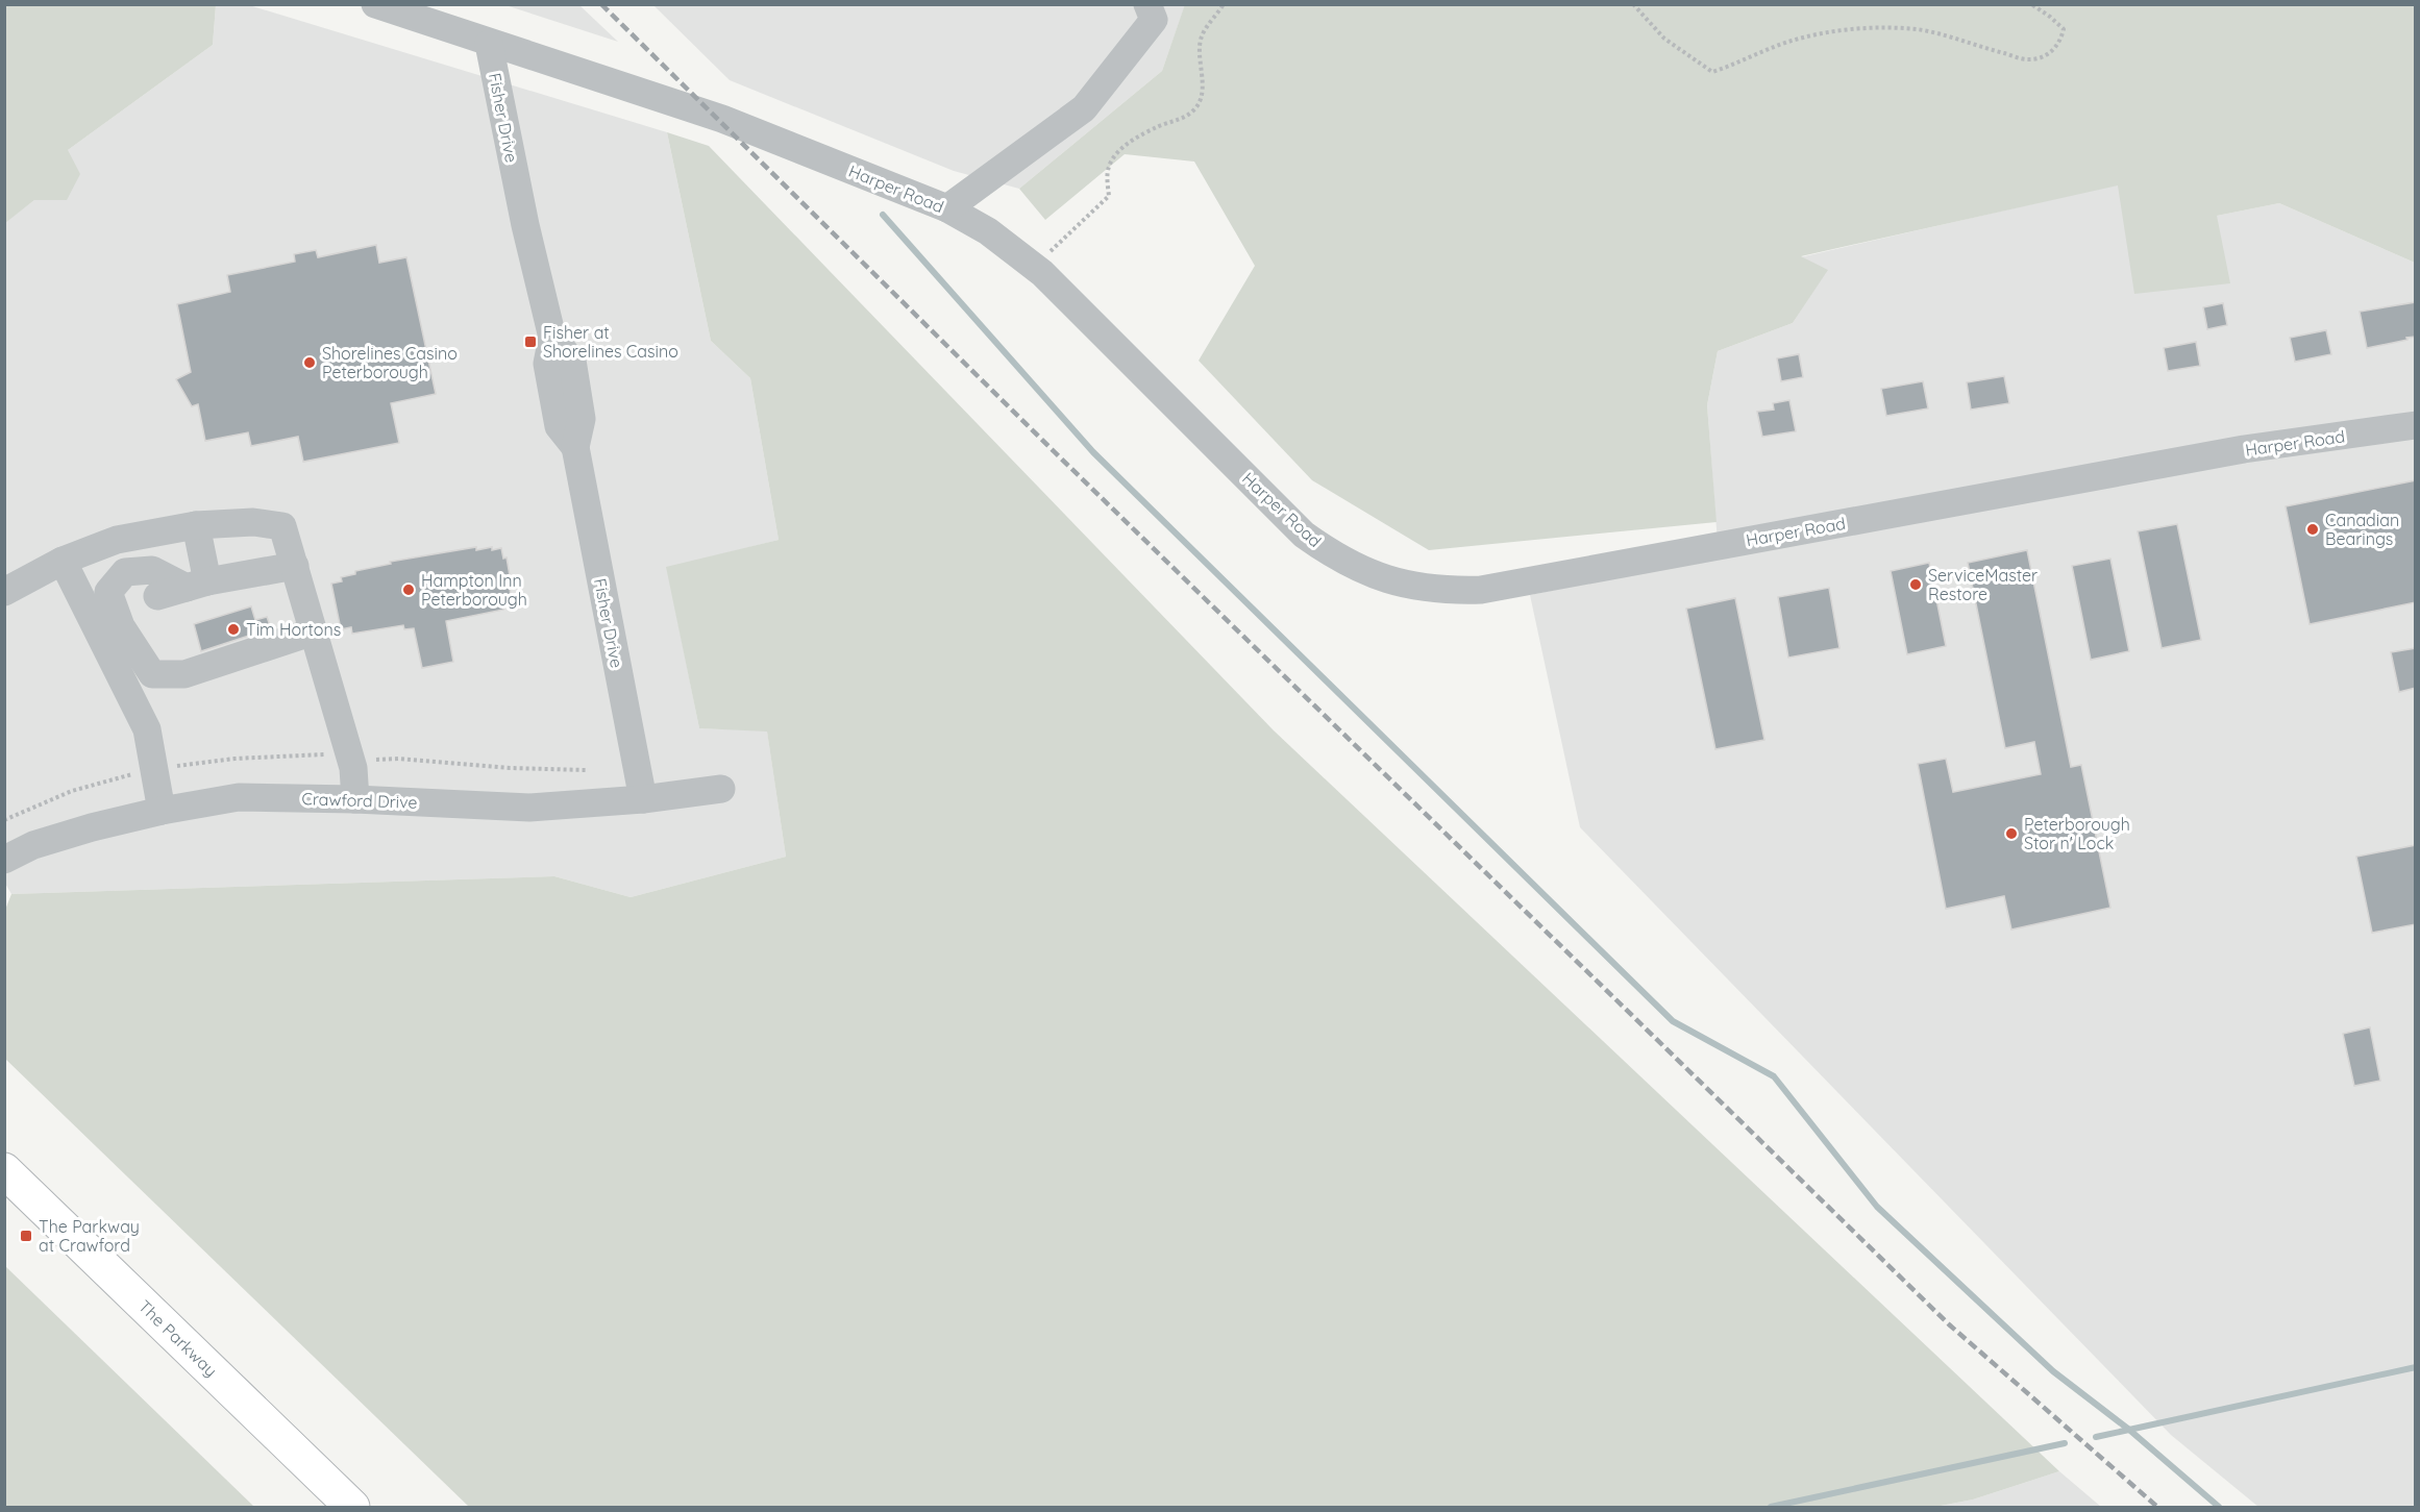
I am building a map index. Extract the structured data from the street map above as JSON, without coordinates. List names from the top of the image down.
{
  "streets": {
    "main road": ["The Parkway"],
    "street": ["Fisher Drive", "Harper Road", "Crawford Drive"]
  },
  "crossings": [
    ["Fisher Drive", "Harper Road"],
    ["Fisher Drive", "Crawford Drive"]
  ],
  "places": {
    "transit": ["Fisher at Shorelines Casino", "The Parkway at Crawford"],
    "other": [
      "Shorelines Casino Peterborough",
      "Canadian Bearings",
      "ServiceMaster Restore",
      "Hampton Inn Peterborough",
      "Tim Hortons",
      "Peterborough Stor n' Lock"
    ]
  }
}
